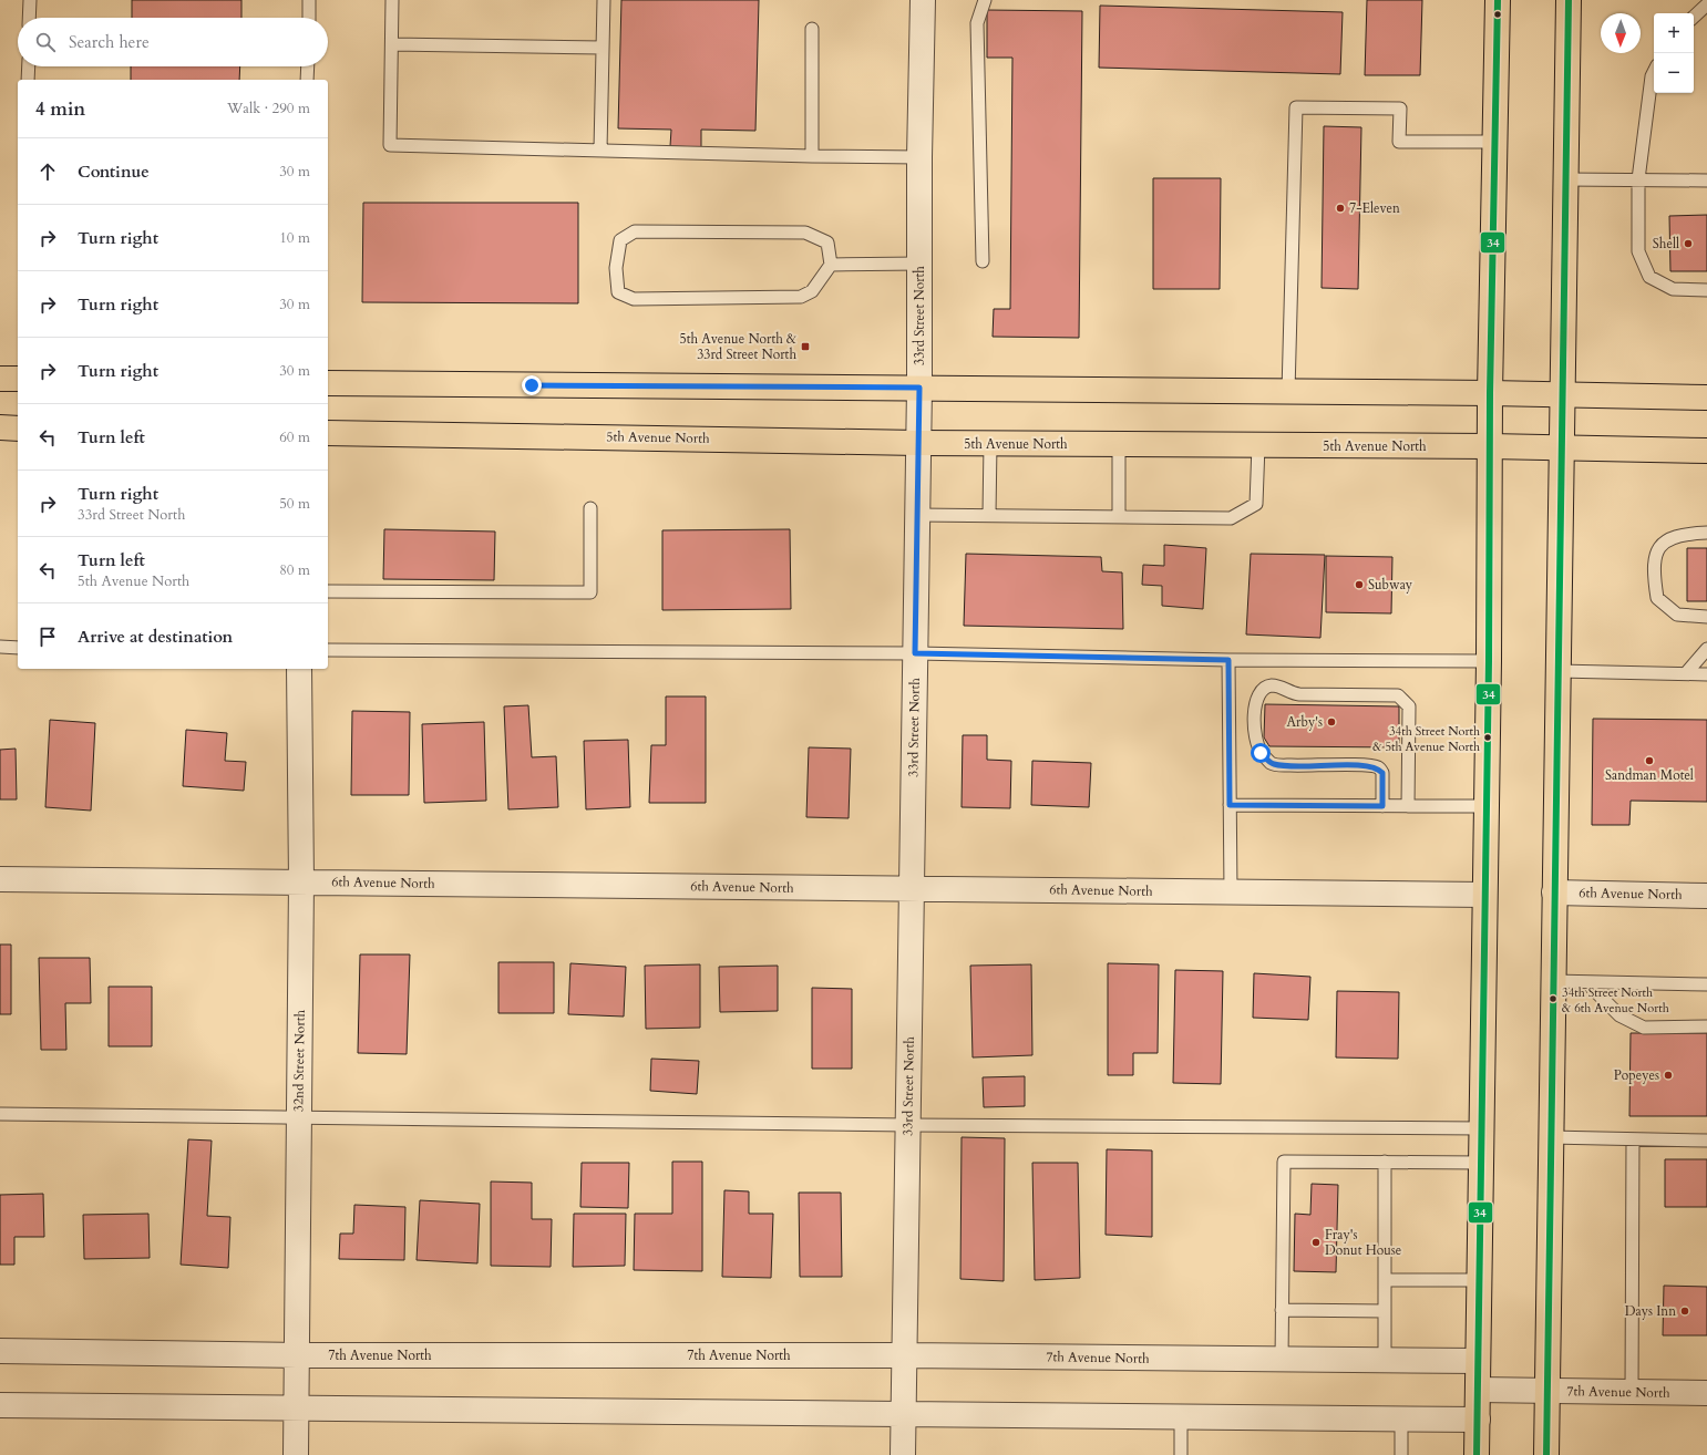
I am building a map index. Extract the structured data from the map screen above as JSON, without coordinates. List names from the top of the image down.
{
  "streets": {
    "main road": ["5th Avenue North"],
    "street": [
      "33rd Street North",
      "6th Avenue North",
      "32nd Street North",
      "7th Avenue North"
    ]
  },
  "crossings": [
    ["33rd Street North", "5th Avenue North"],
    ["33rd Street North", "6th Avenue North"],
    ["33rd Street North", "7th Avenue North"],
    ["6th Avenue North", "32nd Street North"],
    ["32nd Street North", "7th Avenue North"]
  ],
  "places": {
    "other": [
      "7-Eleven",
      "Shell",
      "Subway",
      "Arby's",
      "34th Street North & 5th Avenue North",
      "Sandman Motel",
      "34th Street North & 6th Avenue North",
      "Popeyes",
      "Fray's Donut House",
      "Days Inn"
    ],
    "transit": ["5th Avenue North & 33rd Street North"]
  },
  "lines": ["transit line 34"],
  "north": "bottom",
  "page": {
    "map_buttons": ["+", "−"],
    "search": "Search here",
    "heading": ["4 min", "Walk · 290 m"],
    "list": [
      ["Continue", "30 m"],
      ["Turn right", "10 m"],
      ["Turn right", "30 m"],
      ["Turn right", "30 m"],
      ["Turn left", "60 m"],
      ["Turn right", "33rd Street North", "50 m"],
      ["Turn left", "5th Avenue North", "80 m"],
      "Arrive at destination"
    ]
  }
}
